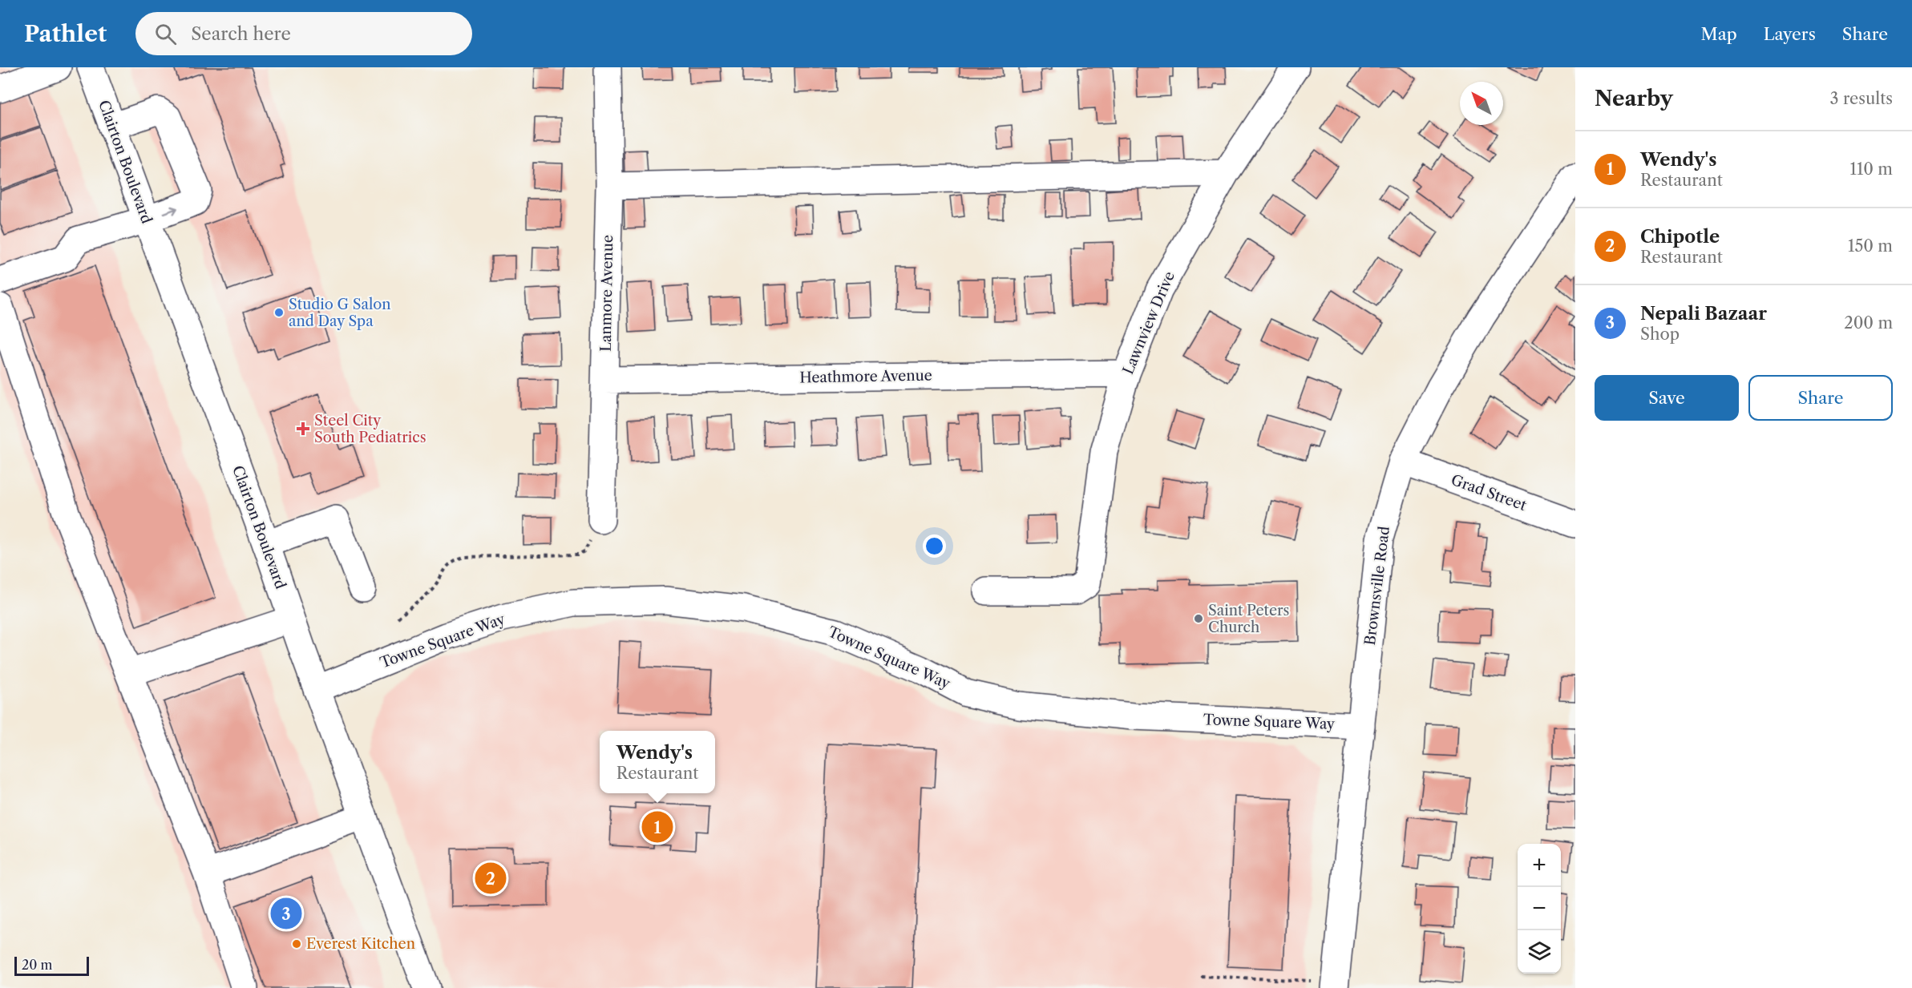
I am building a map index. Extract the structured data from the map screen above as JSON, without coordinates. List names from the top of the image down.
{
  "streets": {
    "main road": [
      "Clairton Boulevard",
      "Lanmore Avenue",
      "Lawnview Drive",
      "Heathmore Avenue",
      "Grad Street",
      "Brownsville Road",
      "Towne Square Way"
    ]
  },
  "crossings": [
    ["Clairton Boulevard", "Towne Square Way"],
    ["Lanmore Avenue", "Heathmore Avenue"],
    ["Lawnview Drive", "Heathmore Avenue"],
    ["Grad Street", "Brownsville Road"],
    ["Brownsville Road", "Towne Square Way"]
  ],
  "places": {
    "other": ["Studio G Salon and Day Spa", "Saint Peters Church", "Everest Kitchen"],
    "health": ["Steel City South Pediatrics"]
  },
  "scale_bar": "20 m",
  "north": "top left",
  "page": {
    "header": "Pathlet",
    "search": "Search here",
    "nav": ["Map", "Layers", "Share"],
    "heading": ["Nearby", "3 results"],
    "list": [
      {
        "mark": "1",
        "name": "Wendy's",
        "note": "Restaurant",
        "value": "110 m"
      },
      {
        "mark": "2",
        "name": "Chipotle",
        "note": "Restaurant",
        "value": "150 m"
      },
      {
        "mark": "3",
        "name": "Nepali Bazaar",
        "note": "Shop",
        "value": "200 m"
      }
    ],
    "buttons": ["Save", "Share"],
    "popup": ["Wendy's", "Restaurant"],
    "pins": ["1", "2", "3"],
    "map_buttons": ["+", "−"],
    "scale": "20 m"
  }
}
